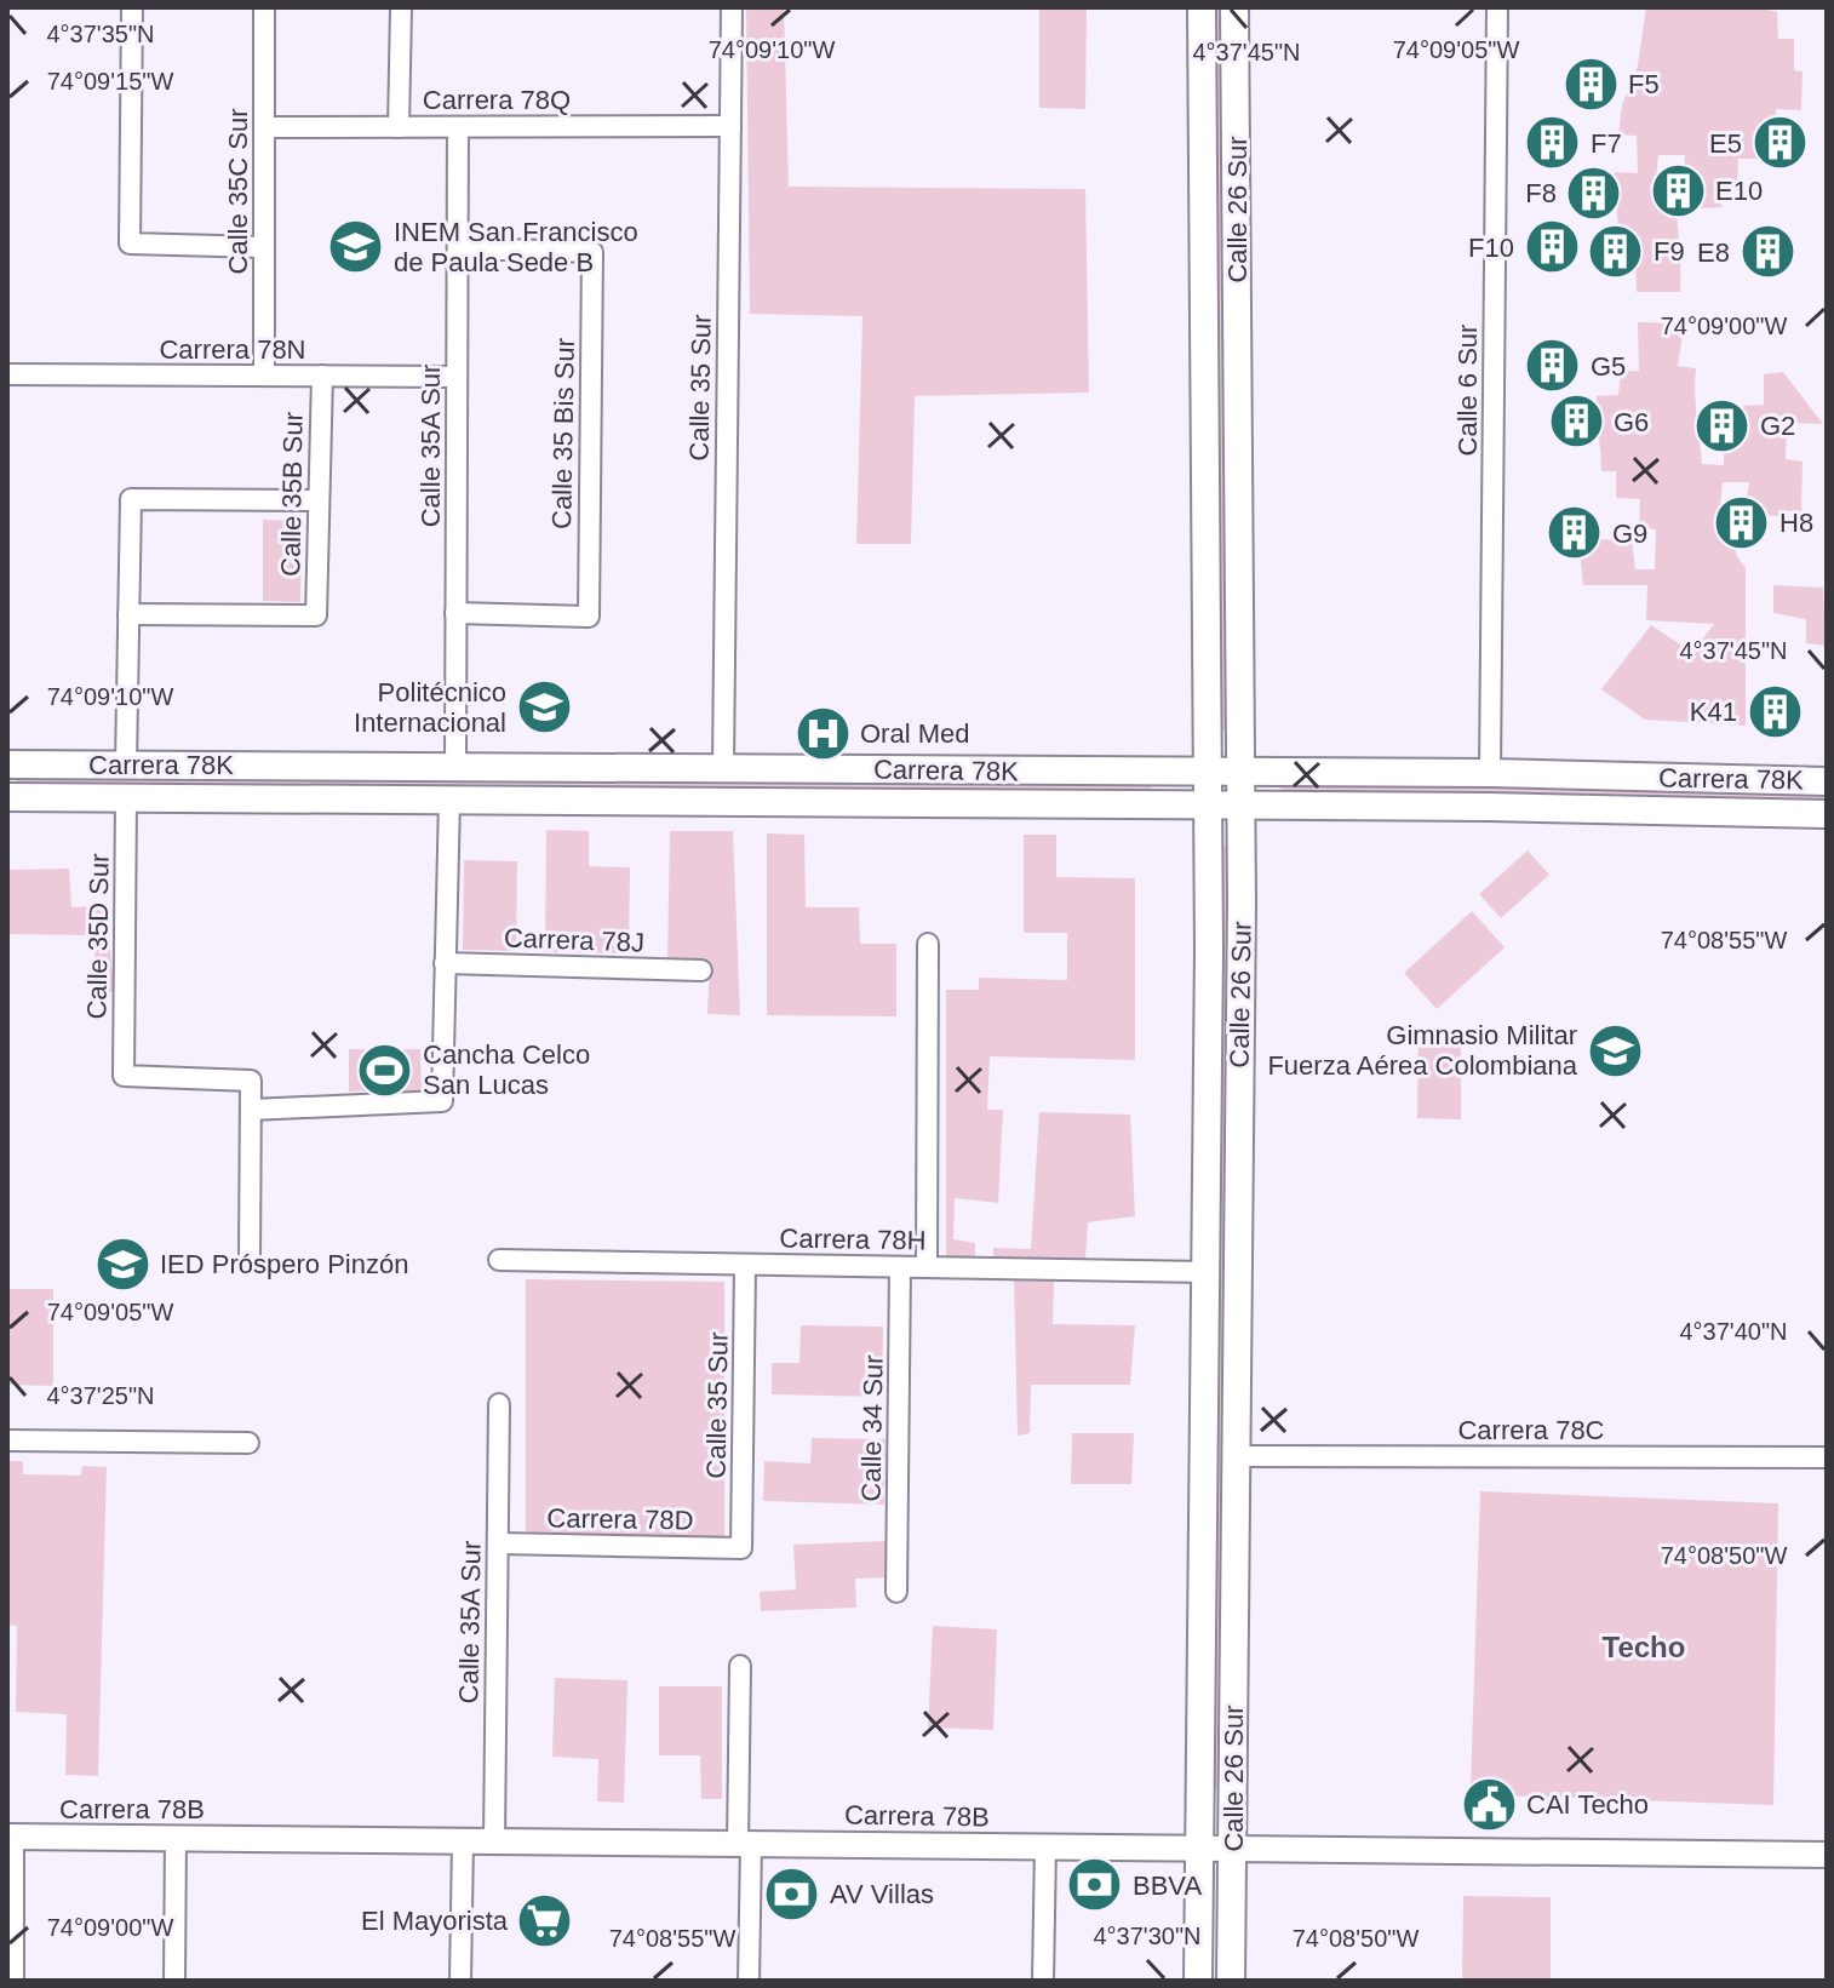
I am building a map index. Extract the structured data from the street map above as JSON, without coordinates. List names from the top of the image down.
{
  "streets": {
    "main road": ["Calle 26 Sur", "Carrera 78K"],
    "street": [
      "Carrera 78Q",
      "Calle 35C Sur",
      "Carrera 78N",
      "Calle 35 Sur",
      "Calle 6 Sur",
      "Calle 35 Bis Sur",
      "Calle 35A Sur",
      "Calle 35B Sur",
      "Calle 35D Sur",
      "Carrera 78J",
      "Carrera 78H",
      "Calle 34 Sur",
      "Carrera 78C",
      "Carrera 78D",
      "Carrera 78B"
    ]
  },
  "crossings": [
    ["Carrera 78Q", "Calle 35C Sur"],
    ["Carrera 78Q", "Calle 35 Sur"],
    ["Carrera 78Q", "Calle 35A Sur"],
    ["Calle 35C Sur", "Carrera 78N"],
    ["Calle 26 Sur", "Carrera 78K"],
    ["Calle 26 Sur", "Carrera 78H"],
    ["Calle 26 Sur", "Carrera 78C"],
    ["Calle 26 Sur", "Carrera 78B"],
    ["Carrera 78N", "Calle 35A Sur"],
    ["Carrera 78N", "Calle 35B Sur"],
    ["Calle 35 Sur", "Carrera 78K"],
    ["Calle 35 Sur", "Carrera 78H"],
    ["Calle 35 Sur", "Carrera 78D"],
    ["Calle 6 Sur", "Carrera 78K"],
    ["Calle 35 Bis Sur", "Calle 35A Sur"],
    ["Calle 35A Sur", "Carrera 78K"],
    ["Calle 35A Sur", "Carrera 78D"],
    ["Calle 35A Sur", "Carrera 78B"],
    ["Carrera 78K", "Calle 35D Sur"],
    ["Carrera 78H", "Calle 34 Sur"]
  ],
  "districts": ["Techo"],
  "places": {
    "building": [
      "F5",
      "F7",
      "E5",
      "E10",
      "F8",
      "F10",
      "F9",
      "E8",
      "G5",
      "G6",
      "G2",
      "H8",
      "G9",
      "K41"
    ],
    "school or university": [
      "INEM San Francisco de Paula Sede B",
      "Politécnico Internacional",
      "Gimnasio Militar Fuerza Aérea Colombiana",
      "IED Próspero Pinzón"
    ],
    "hospital": ["Oral Med"],
    "sports": ["Cancha Celco San Lucas"],
    "public building": ["CAI Techo"],
    "bank": ["BBVA", "AV Villas"],
    "supermarket": ["El Mayorista"]
  },
  "coordinates": [
    "4°37'35\"N",
    "74°09'05\"W",
    "74°09'10\"W",
    "4°37'45\"N",
    "74°09'15\"W",
    "74°09'00\"W",
    "74°08'55\"W",
    "4°37'40\"N",
    "4°37'25\"N",
    "74°08'50\"W",
    "4°37'30\"N"
  ]
}
